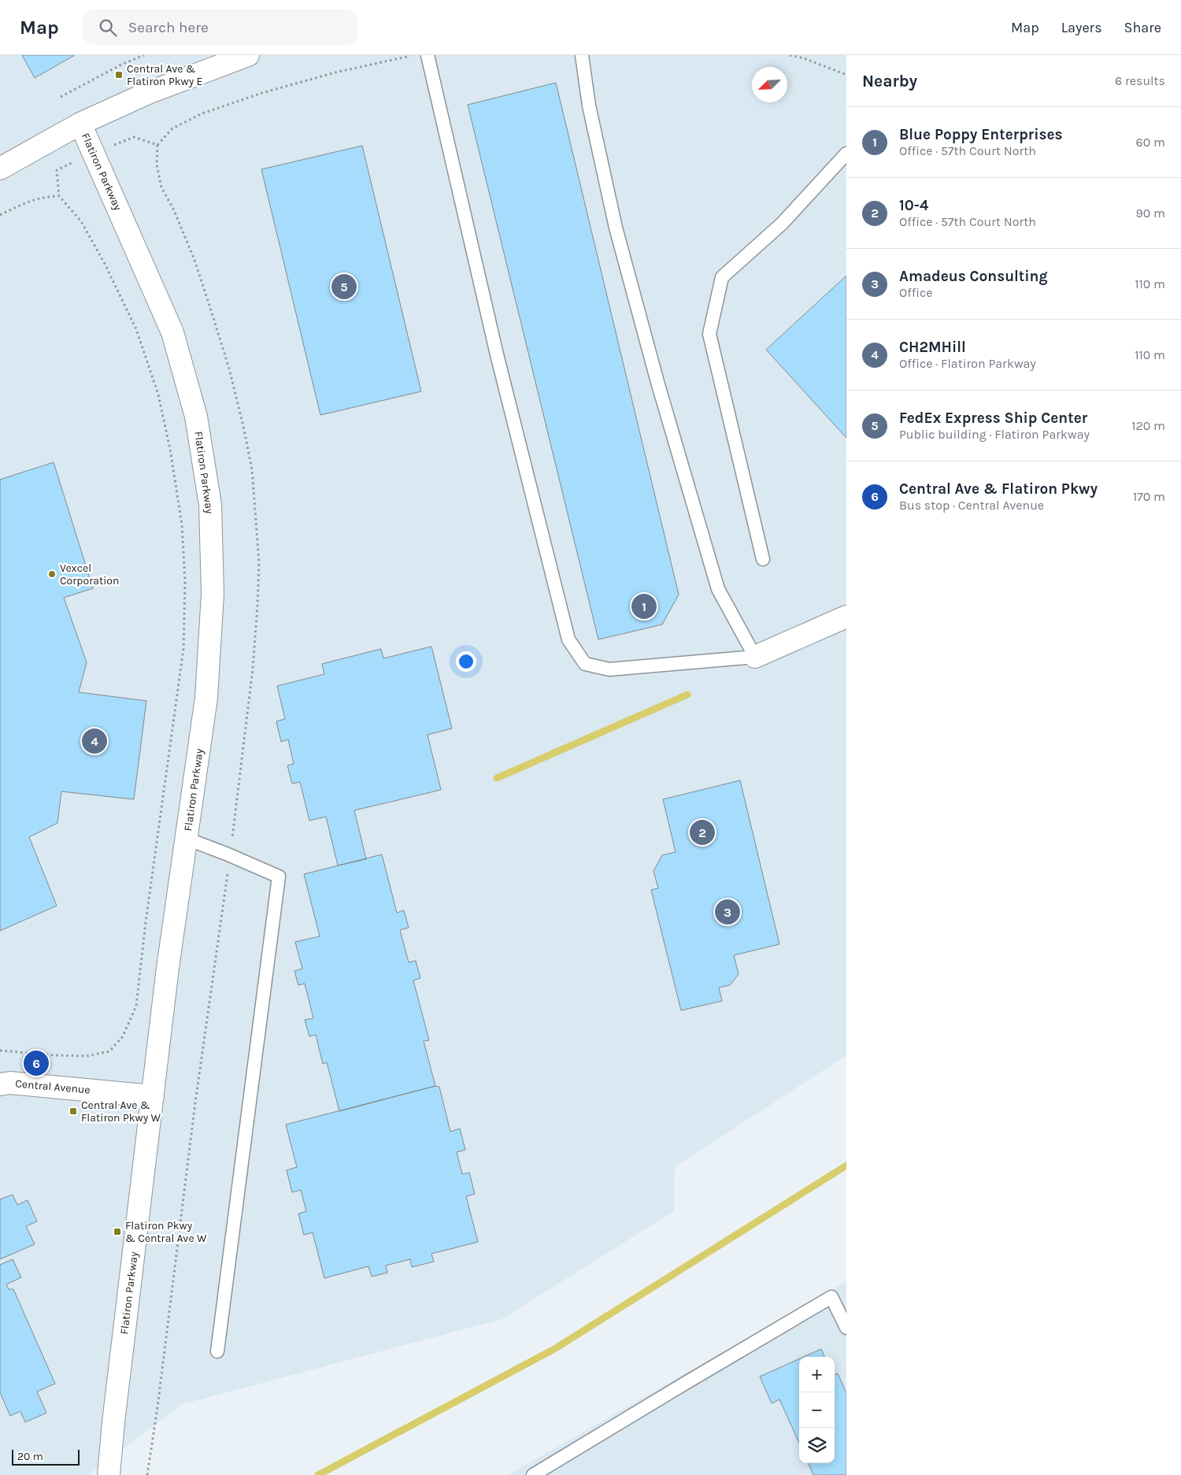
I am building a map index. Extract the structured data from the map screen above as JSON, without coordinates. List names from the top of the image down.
{
  "streets": {
    "street": ["Flatiron Parkway", "Central Avenue"]
  },
  "crossings": [
    ["Flatiron Parkway", "Central Avenue"]
  ],
  "places": {
    "transit": ["Central Ave & Flatiron Pkwy E", "Central Ave & Flatiron Pkwy W", "Flatiron Pkwy & Central Ave W"],
    "other": ["Vexcel Corporation"]
  },
  "scale_bar": "20 m",
  "north": "bottom left",
  "page": {
    "header": "Map",
    "search": "Search here",
    "nav": ["Map", "Layers", "Share"],
    "heading": ["Nearby", "6 results"],
    "list": [
      {
        "mark": "1",
        "name": "Blue Poppy Enterprises",
        "note": "Office · 57th Court North",
        "value": "60 m"
      },
      {
        "mark": "2",
        "name": "10-4",
        "note": "Office · 57th Court North",
        "value": "90 m"
      },
      {
        "mark": "3",
        "name": "Amadeus Consulting",
        "note": "Office",
        "value": "110 m"
      },
      {
        "mark": "4",
        "name": "CH2MHill",
        "note": "Office · Flatiron Parkway",
        "value": "110 m"
      },
      {
        "mark": "5",
        "name": "FedEx Express Ship Center",
        "note": "Public building · Flatiron Parkway",
        "value": "120 m"
      },
      {
        "mark": "6",
        "name": "Central Ave & Flatiron Pkwy",
        "note": "Bus stop · Central Avenue",
        "value": "170 m"
      }
    ],
    "pins": [
      "5",
      "1",
      "4",
      "2",
      "3",
      "6"
    ],
    "map_buttons": ["+", "−"],
    "scale": "20 m"
  }
}
